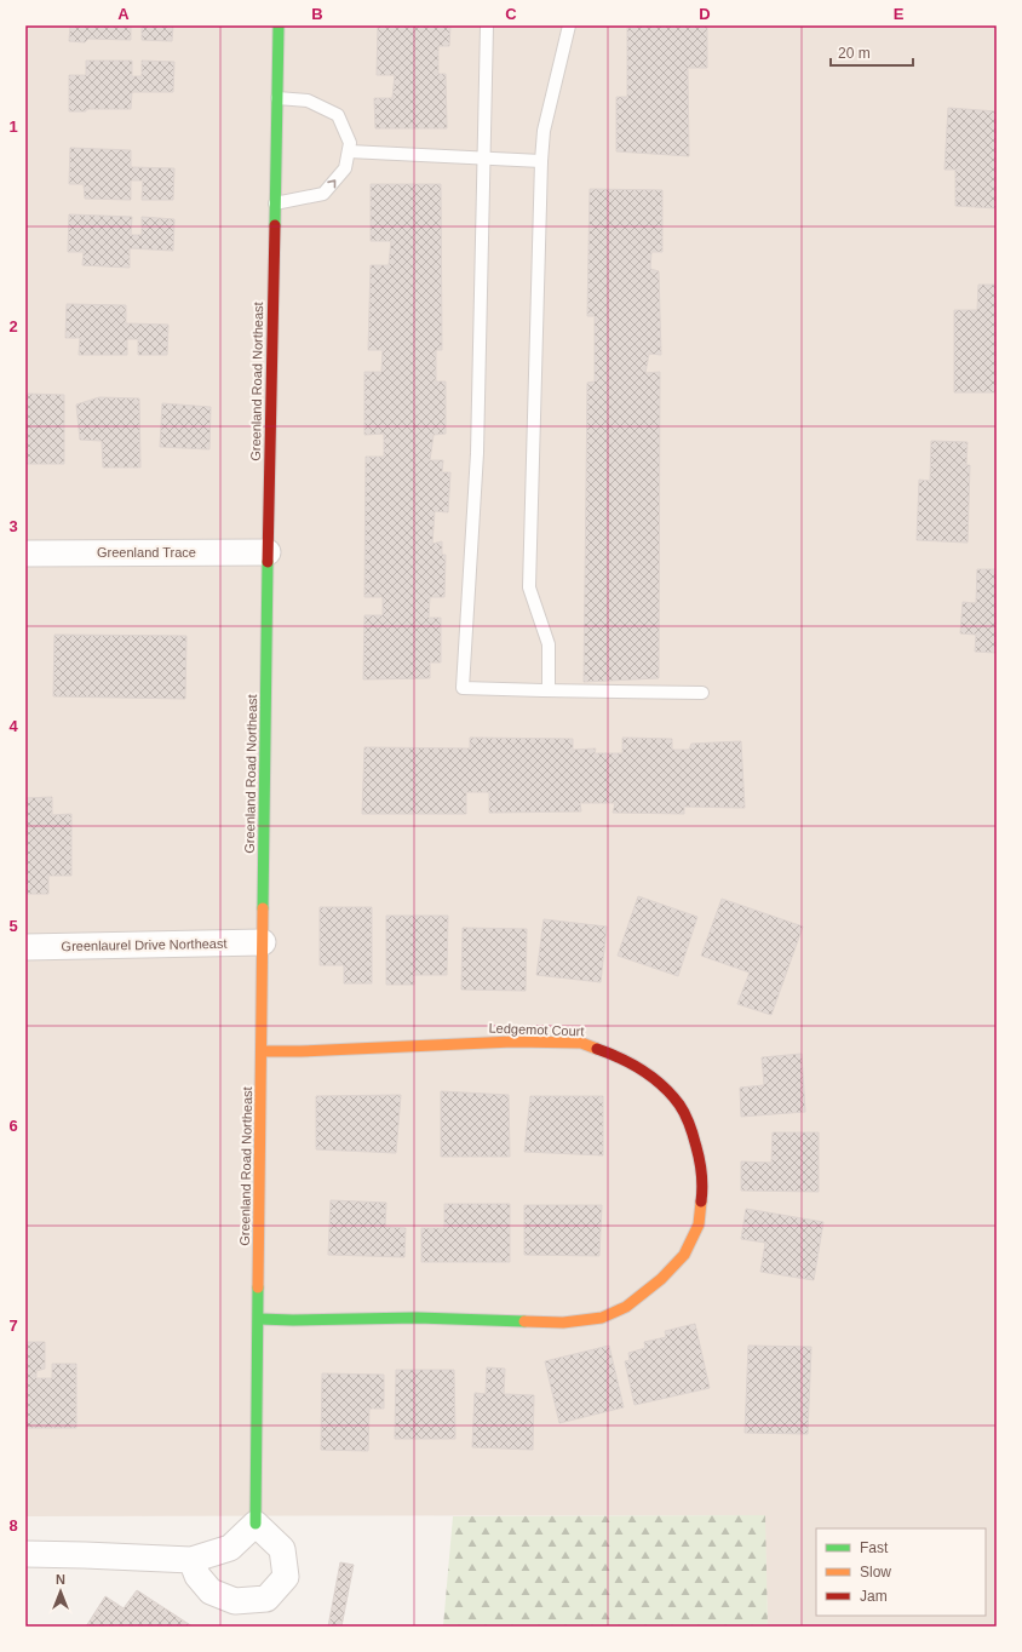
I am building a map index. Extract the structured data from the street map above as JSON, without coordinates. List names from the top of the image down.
{
  "streets": {
    "street": [
      "Greenland Road Northeast",
      "Greenland Trace",
      "Greenlaurel Drive Northeast",
      "Ledgemot Court"
    ]
  },
  "crossings": [
    ["Greenland Road Northeast", "Greenland Trace"],
    ["Greenland Road Northeast", "Greenlaurel Drive Northeast"],
    ["Greenland Road Northeast", "Ledgemot Court"]
  ],
  "legend": ["Fast", "Slow", "Jam"],
  "scale_bar": "20 m",
  "north": "top",
  "grid": {
    "columns": [
      "A",
      "B",
      "C",
      "D",
      "E"
    ],
    "rows": [
      "1",
      "2",
      "3",
      "4",
      "5",
      "6",
      "7",
      "8"
    ]
  }
}
